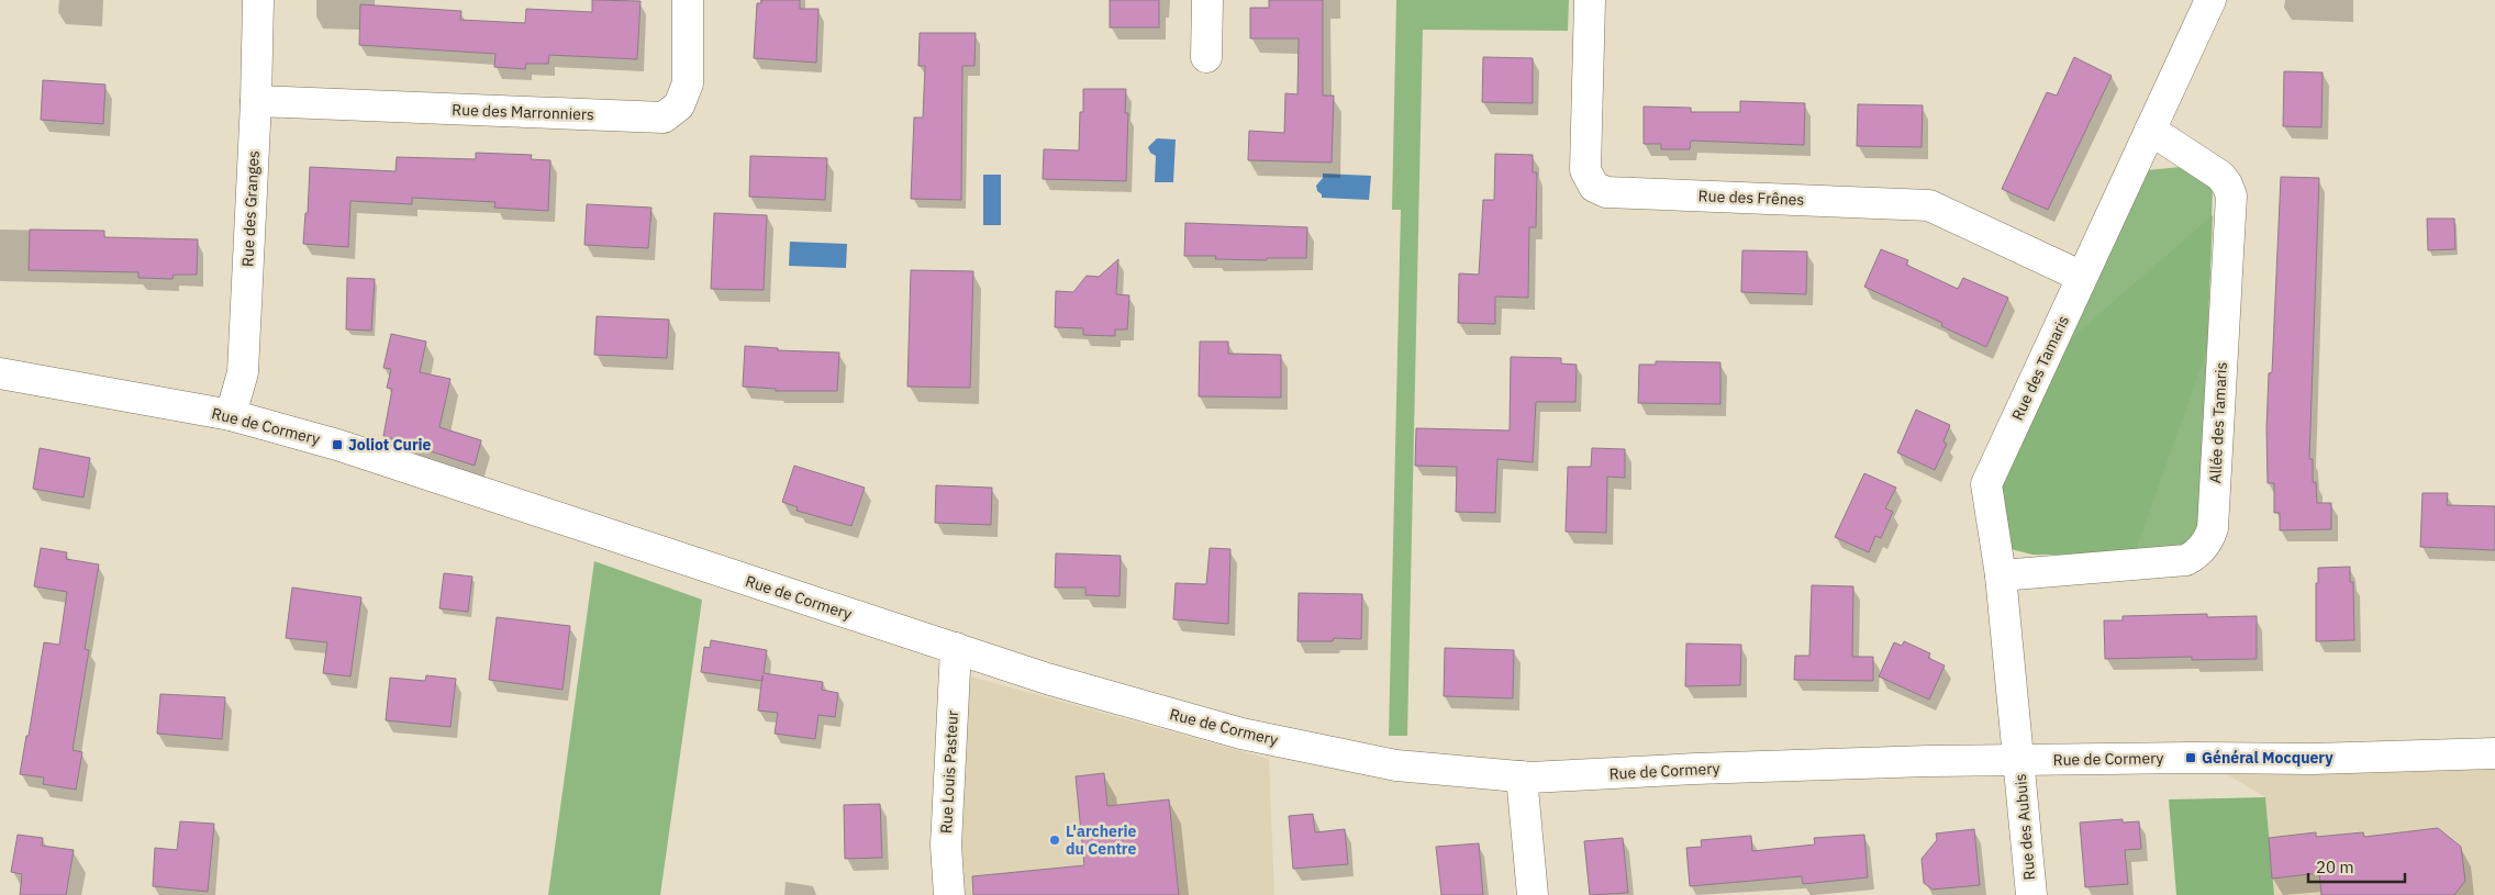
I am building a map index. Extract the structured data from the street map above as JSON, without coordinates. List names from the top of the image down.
{
  "streets": {
    "street": [
      "Rue des Marronniers",
      "Rue des Frênes",
      "Rue des Granges",
      "Rue des Tamaris",
      "Allée des Tamaris",
      "Rue de Cormery",
      "Rue Louis Pasteur",
      "Rue des Aubuis"
    ]
  },
  "crossings": [
    ["Rue des Marronniers", "Rue des Granges"],
    ["Rue des Frênes", "Rue des Tamaris"],
    ["Rue des Granges", "Rue de Cormery"],
    ["Rue des Tamaris", "Allée des Tamaris"],
    ["Rue des Tamaris", "Rue de Cormery"],
    ["Rue des Tamaris", "Rue des Aubuis"],
    ["Rue de Cormery", "Rue Louis Pasteur"],
    ["Rue de Cormery", "Rue des Aubuis"]
  ],
  "places": {
    "transit": ["Joliot Curie", "Général Mocquery"],
    "other": ["L'archerie du Centre"]
  },
  "scale_bar": "20 m"
}
